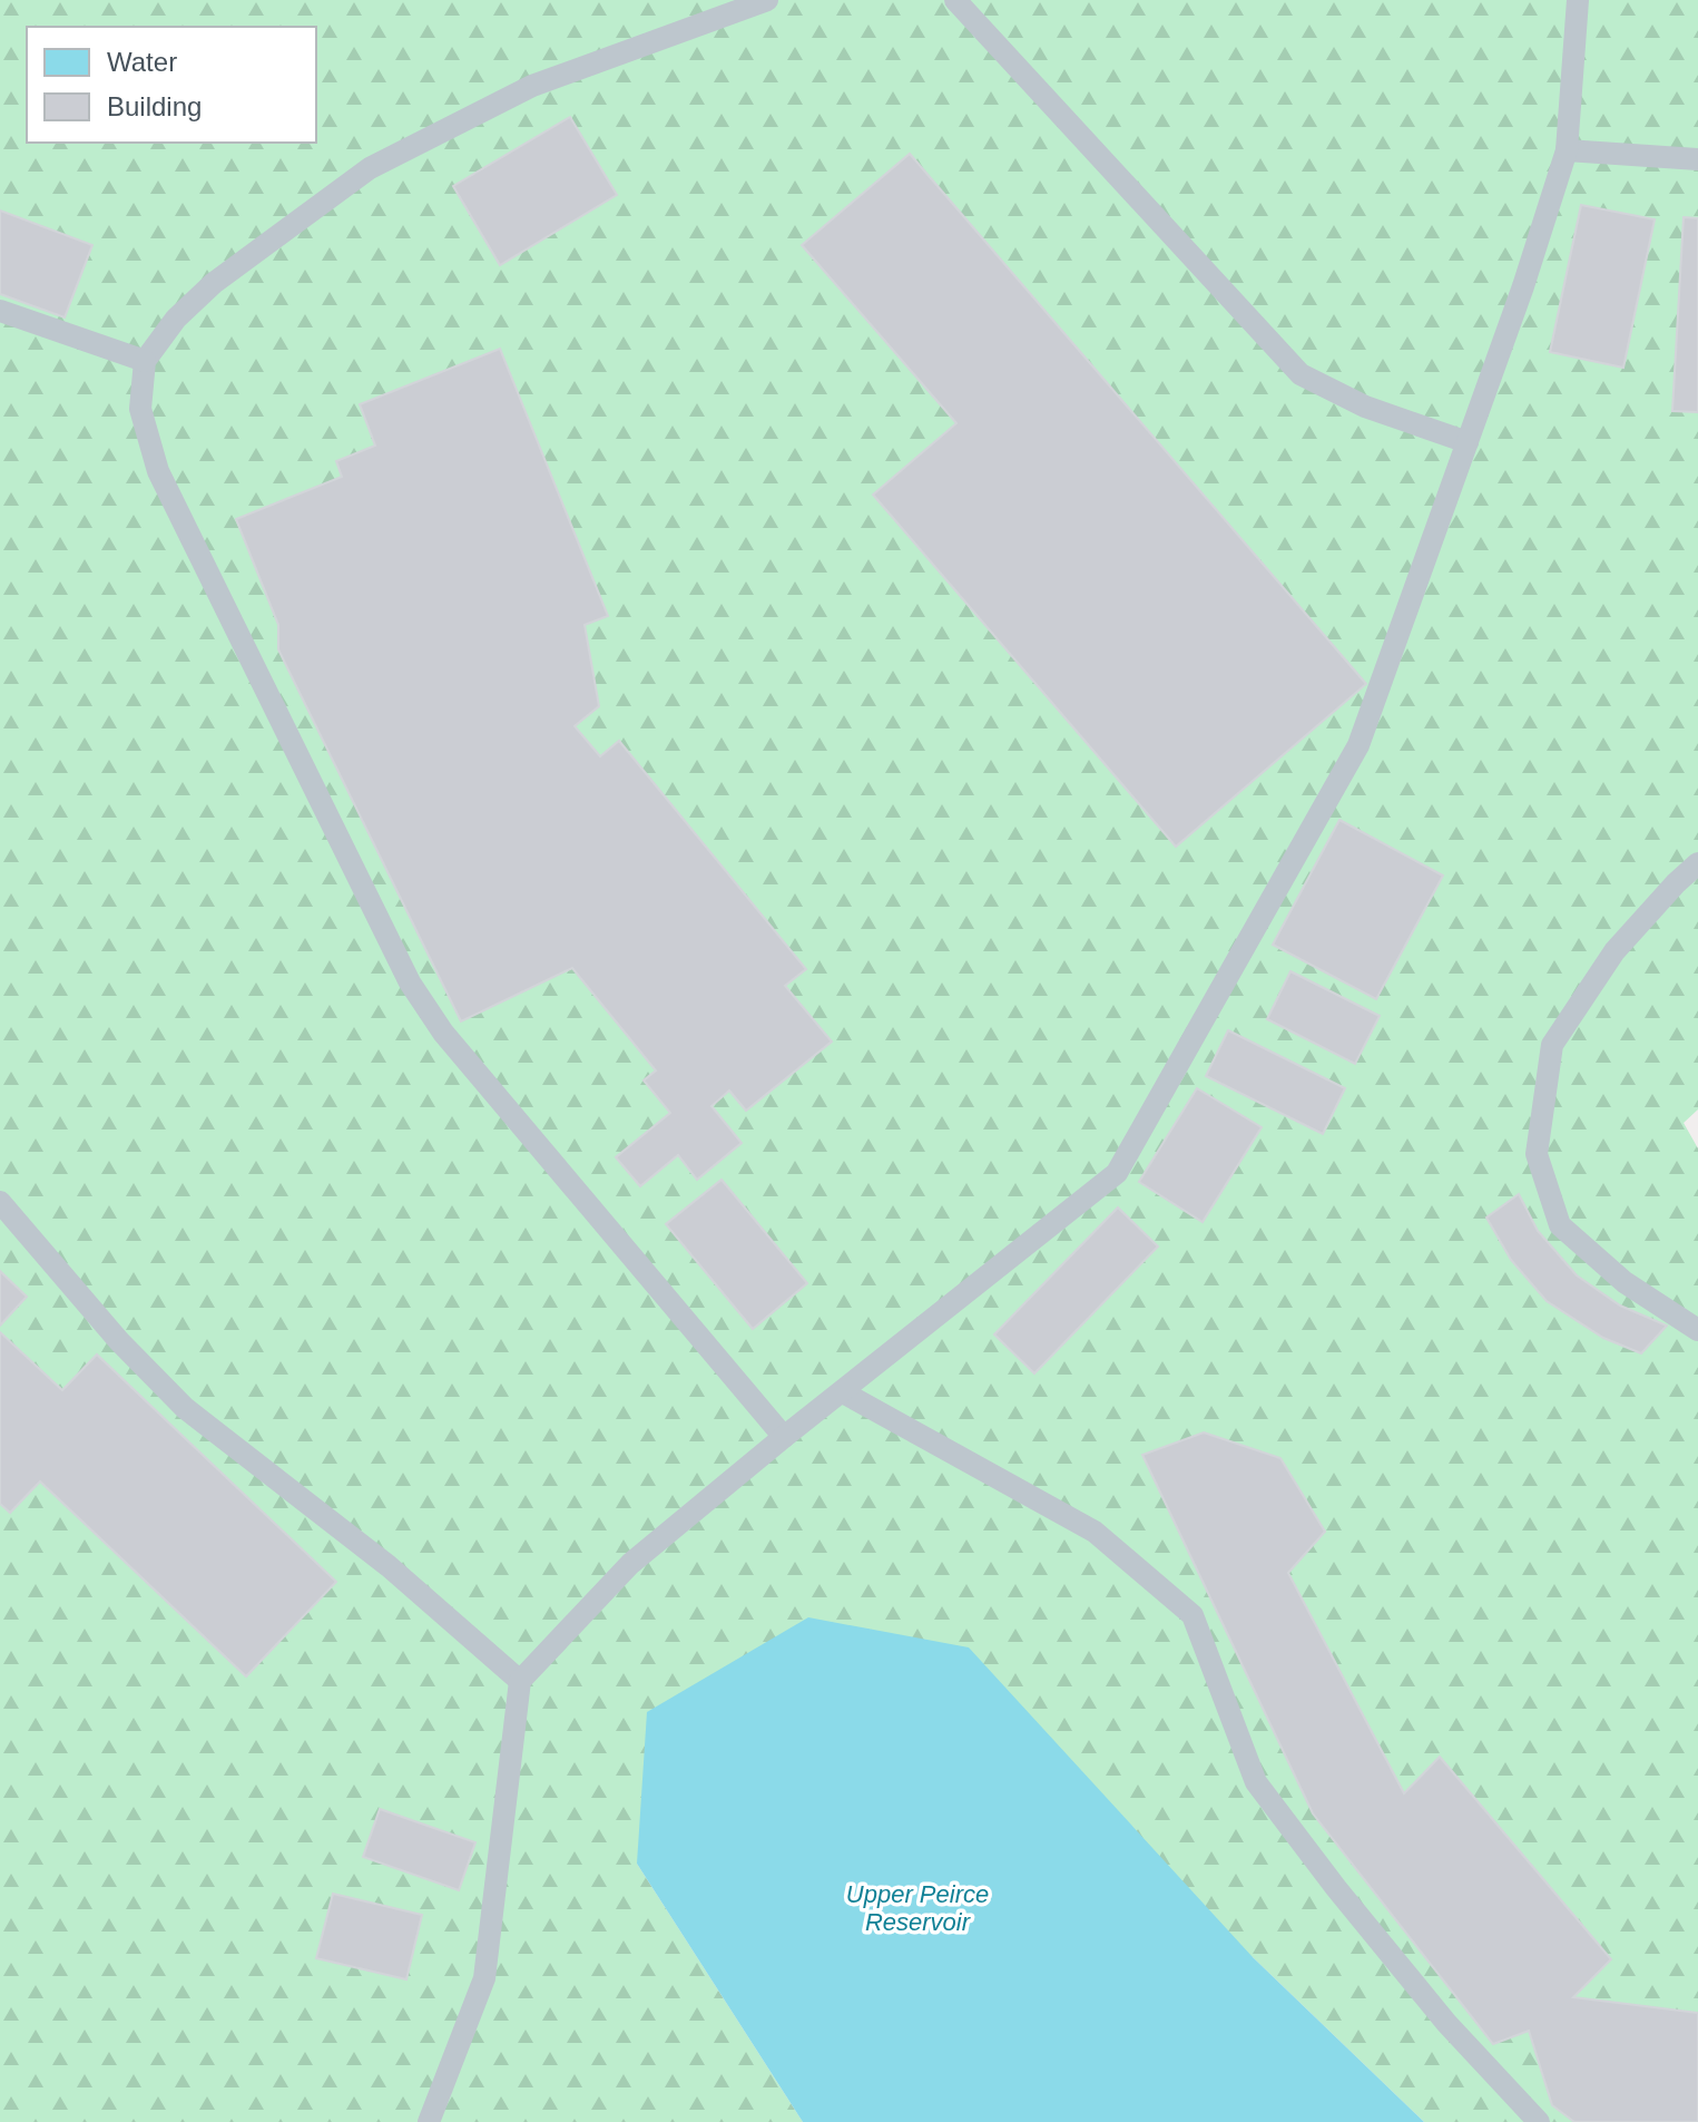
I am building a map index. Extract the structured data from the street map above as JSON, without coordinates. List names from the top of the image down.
{
  "water": ["Upper Peirce Reservoir"],
  "legend": ["Water", "Building"]
}
